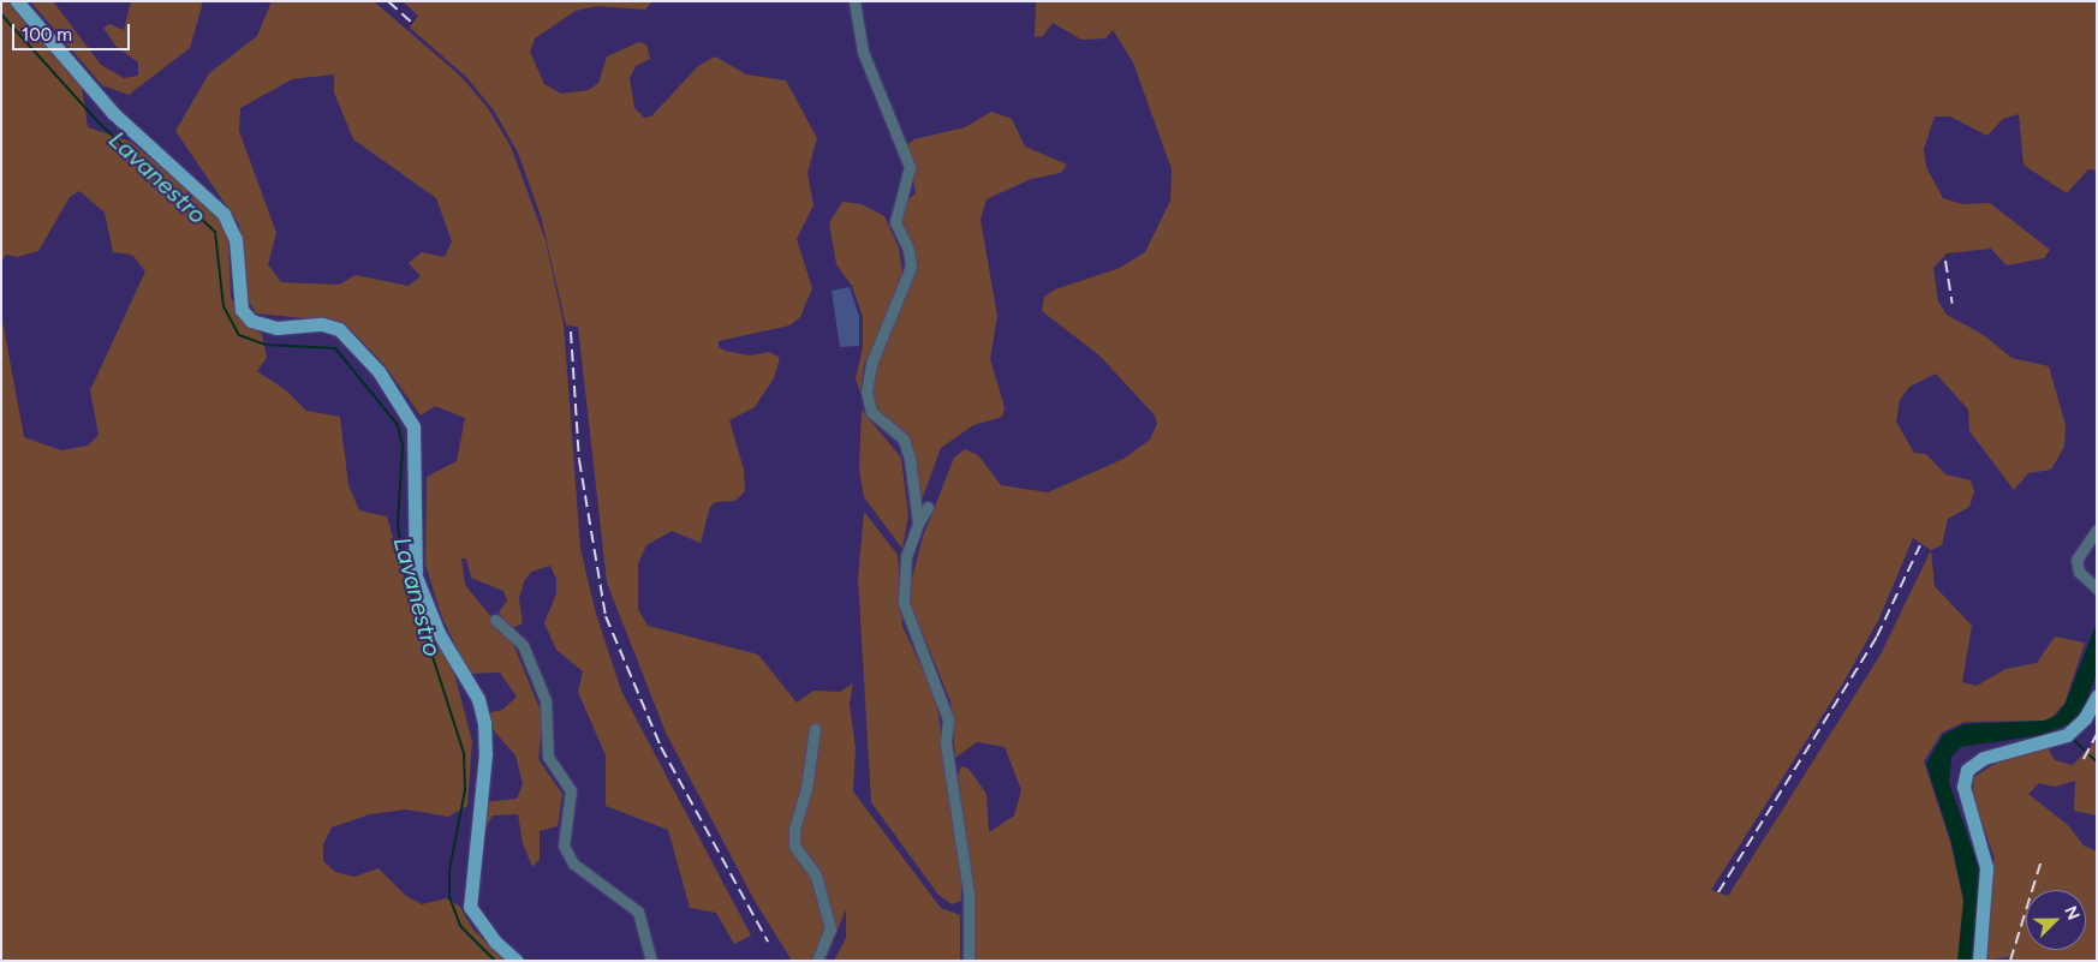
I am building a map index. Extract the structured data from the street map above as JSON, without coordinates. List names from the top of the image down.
{
  "water": ["Lavanestro"],
  "scale_bar": "100 m",
  "north": "top right"
}
